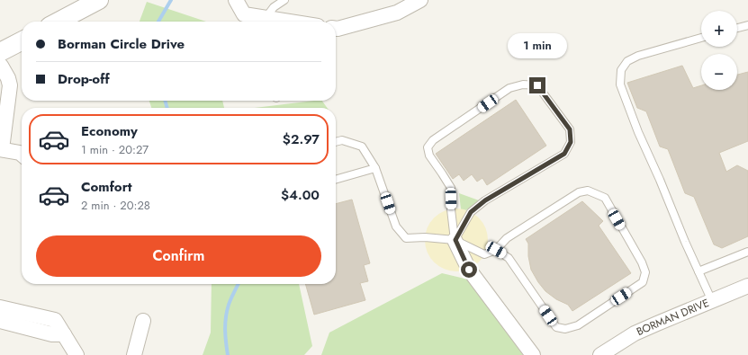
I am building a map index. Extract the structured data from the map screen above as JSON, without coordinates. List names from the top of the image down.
{
  "streets": {
    "street": ["BORMAN DRIVE"]
  },
  "page": {
    "map_buttons": ["+", "−"],
    "banner": ["Borman Circle Drive", "Drop-off"],
    "bubble": "1 min",
    "list": [
      {
        "name": "Economy",
        "note": "1 min · 20:27",
        "value": "$2.97"
      },
      {
        "name": "Comfort",
        "note": "2 min · 20:28",
        "value": "$4.00"
      }
    ],
    "buttons": "Confirm"
  }
}
